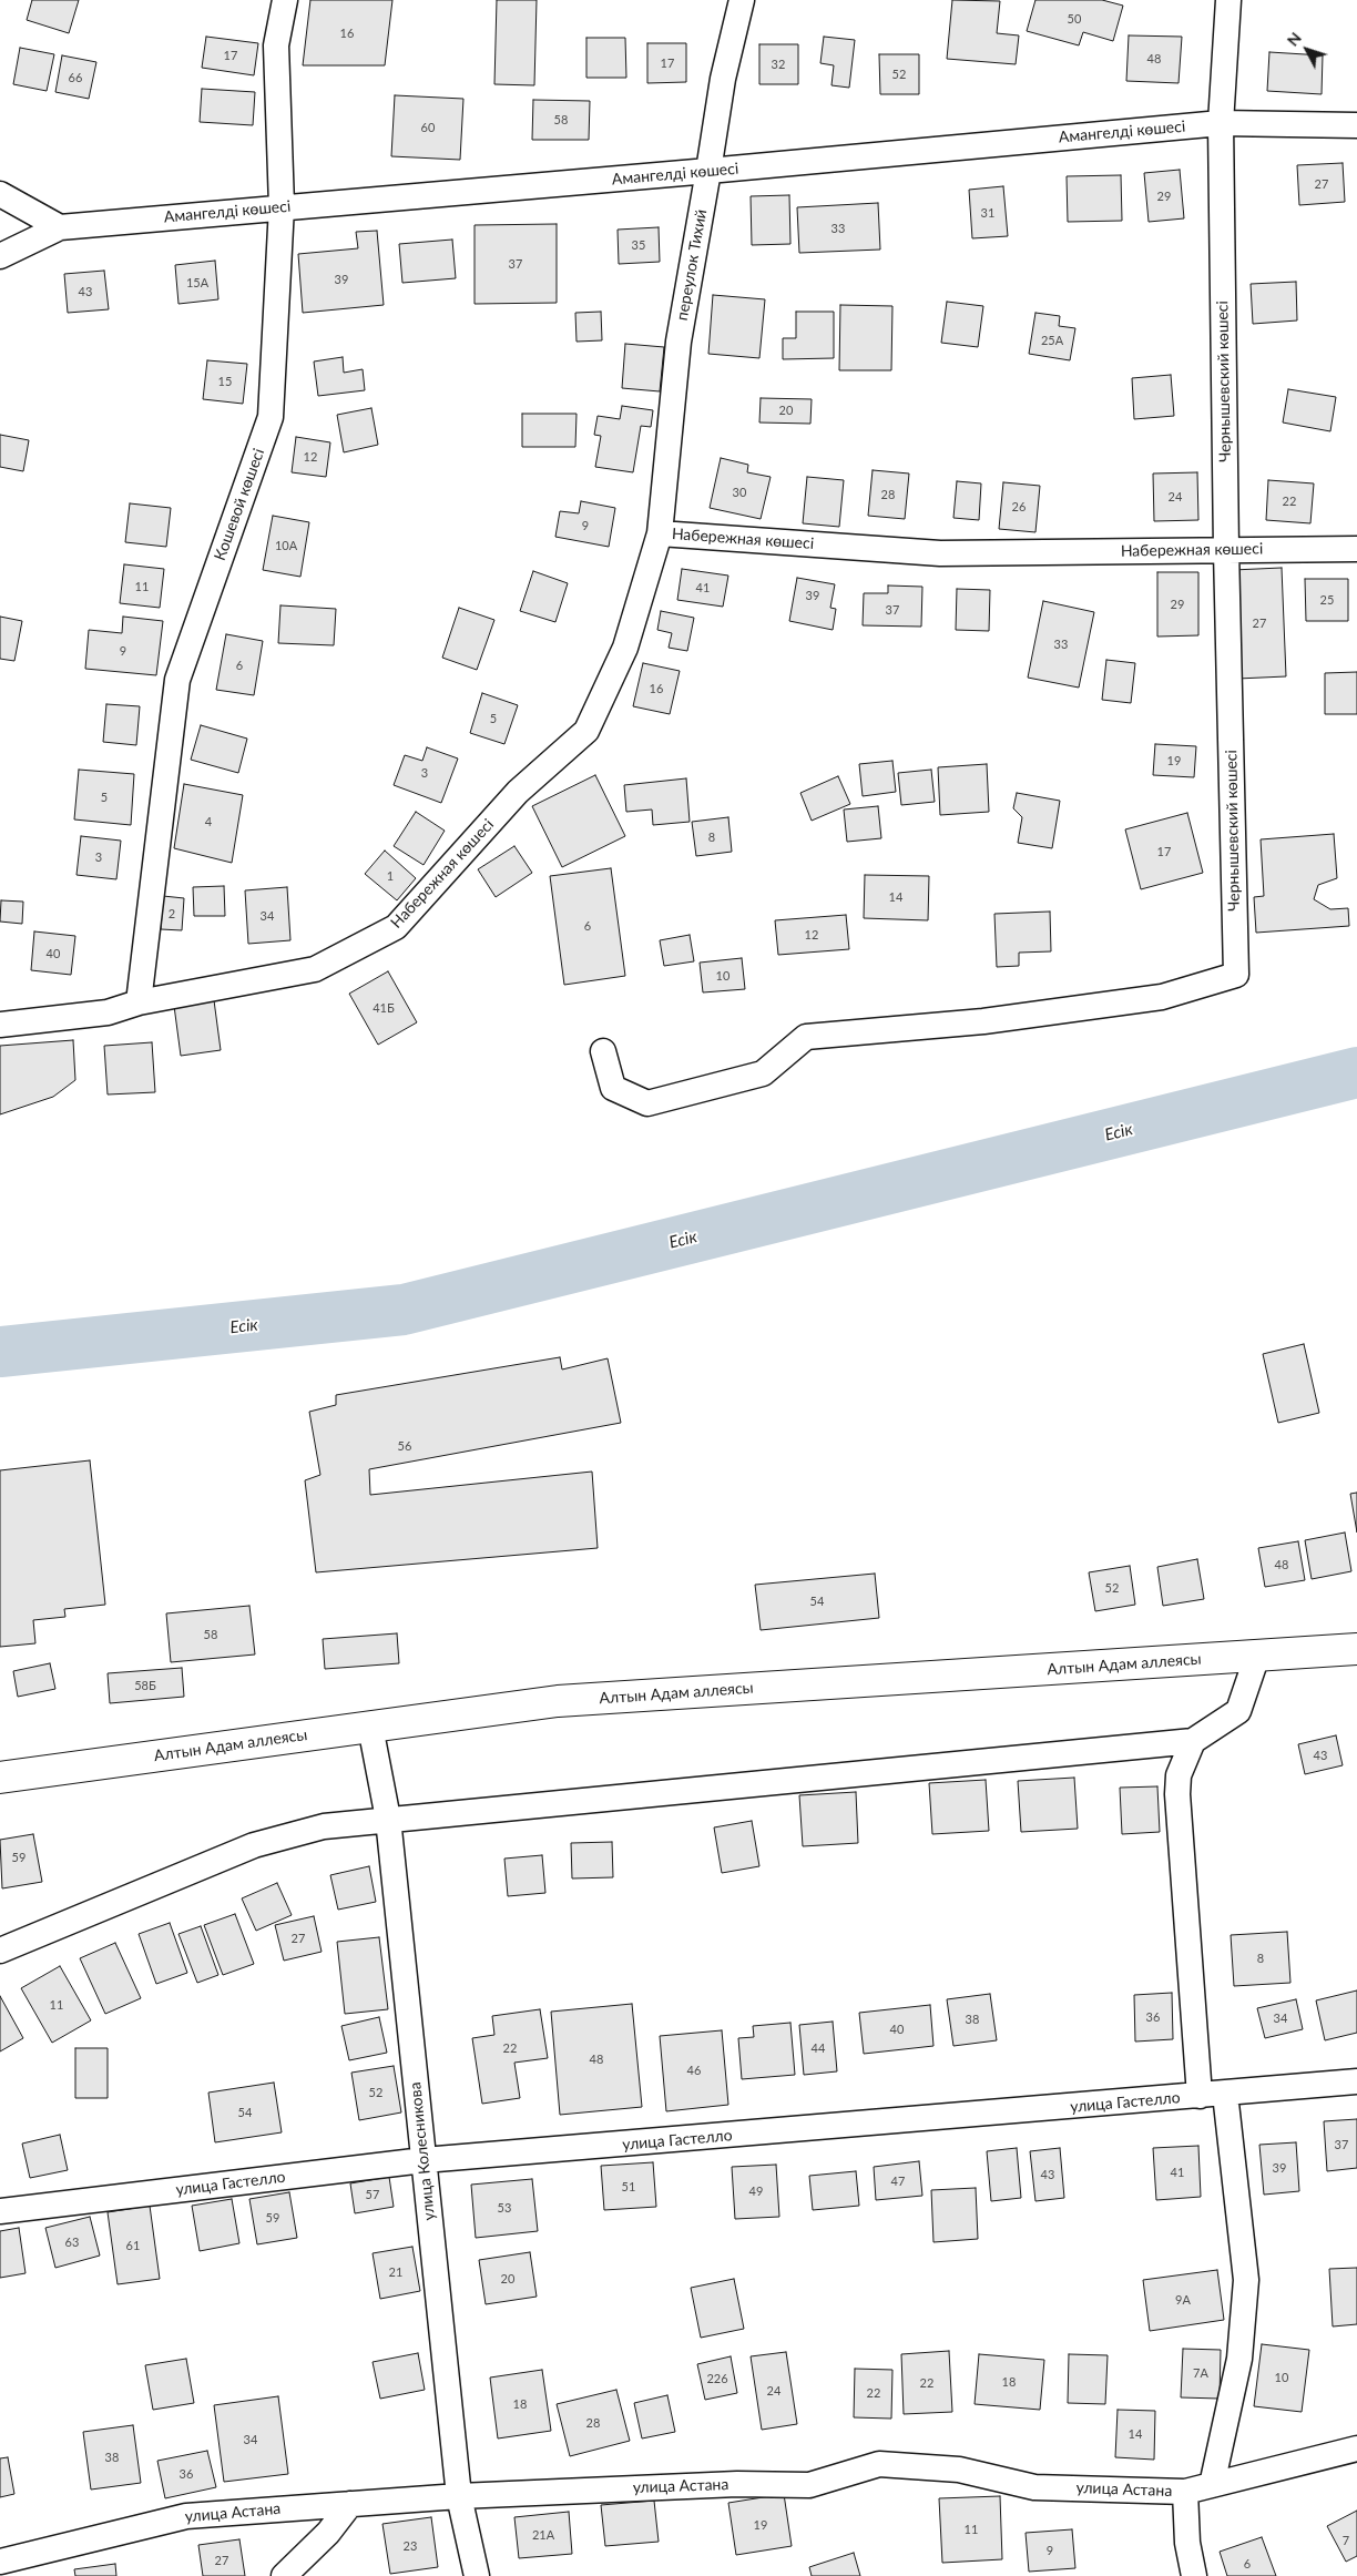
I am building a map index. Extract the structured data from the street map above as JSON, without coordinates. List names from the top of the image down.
{
  "streets": {
    "main road": ["Алтын Адам аллеясы"],
    "street": [
      "Амангелді көшесі",
      "переулок Тихий",
      "Чернышевский көшесі",
      "Кошевой көшесі",
      "Набережная көшесі",
      "улица Гастелло",
      "улица Колесникова",
      "улица Астана"
    ]
  },
  "crossings": [
    ["Амангелді көшесі", "переулок Тихий"],
    ["Амангелді көшесі", "Чернышевский көшесі"],
    ["Амангелді көшесі", "Кошевой көшесі"],
    ["переулок Тихий", "Набережная көшесі"],
    ["Чернышевский көшесі", "Набережная көшесі"],
    ["Кошевой көшесі", "Набережная көшесі"],
    ["Алтын Адам аллеясы", "улица Колесникова"],
    ["улица Гастелло", "улица Колесникова"],
    ["улица Колесникова", "улица Астана"]
  ],
  "water": ["Есік"],
  "house_numbers": [
    "50",
    "16",
    "17",
    "48",
    "17",
    "32",
    "52",
    "66",
    "58",
    "60",
    "27",
    "29",
    "31",
    "33",
    "35",
    "37",
    "39",
    "15А",
    "43",
    "25А",
    "15",
    "20",
    "12",
    "30",
    "28",
    "24",
    "22",
    "26",
    "9",
    "10А",
    "11",
    "41",
    "39",
    "25",
    "29",
    "37",
    "27",
    "33",
    "9",
    "6",
    "16",
    "5",
    "19",
    "3",
    "5",
    "4",
    "8",
    "17",
    "3",
    "1",
    "14",
    "2",
    "34",
    "6",
    "12",
    "40",
    "10",
    "41Б",
    "56",
    "48",
    "52",
    "54",
    "58",
    "58Б",
    "43",
    "59",
    "27",
    "8",
    "11",
    "36",
    "34",
    "38",
    "40",
    "22",
    "44",
    "48",
    "46",
    "52",
    "54",
    "37",
    "39",
    "41",
    "43",
    "47",
    "51",
    "49",
    "57",
    "53",
    "59",
    "63",
    "61",
    "21",
    "20",
    "9А",
    "7А",
    "10",
    "226",
    "18",
    "22",
    "24",
    "22",
    "18",
    "28",
    "14",
    "34",
    "38",
    "36",
    "19",
    "11",
    "21А",
    "7",
    "23",
    "9",
    "27",
    "6"
  ],
  "north": "top left"
}
